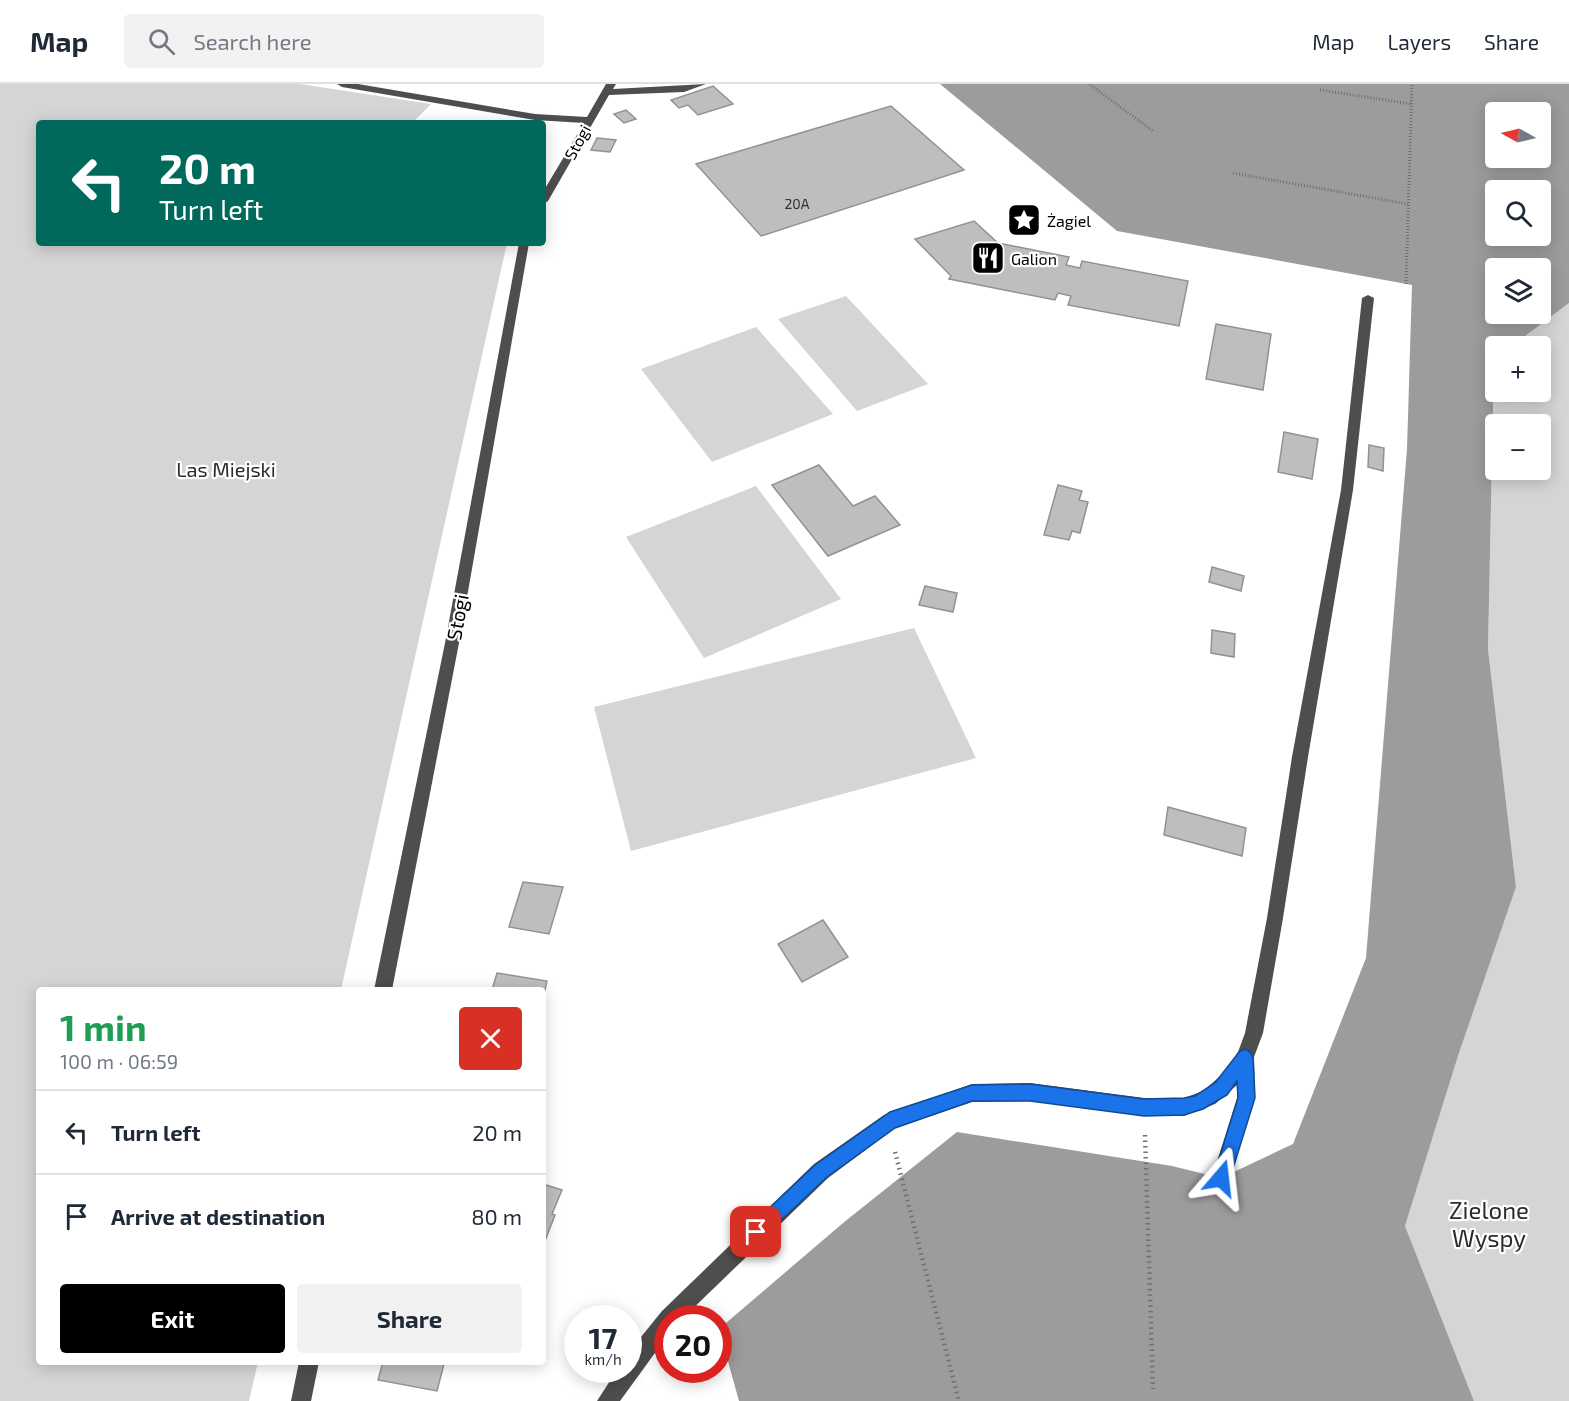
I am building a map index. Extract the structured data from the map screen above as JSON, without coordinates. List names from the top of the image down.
{
  "streets": {
    "street": ["Stogi"]
  },
  "parks": ["Las Miejski", "Zielone Wyspy"],
  "places": {
    "place": ["Żagiel"],
    "restaurant": ["Galion"]
  },
  "house_numbers": ["20A"],
  "north": "left",
  "page": {
    "header": "Map",
    "search": "Search here",
    "nav": ["Map", "Layers", "Share"],
    "map_buttons": ["+", "−"],
    "turn": ["20 m", "Turn left"],
    "heading": ["1 min", "100 m · 06:59"],
    "list": [
      {
        "name": "Turn left",
        "value": "20 m"
      },
      {
        "name": "Arrive at destination",
        "value": "80 m"
      }
    ],
    "buttons": ["Exit", "Share"],
    "speed": "17 km/h",
    "limit": "20"
  }
}
